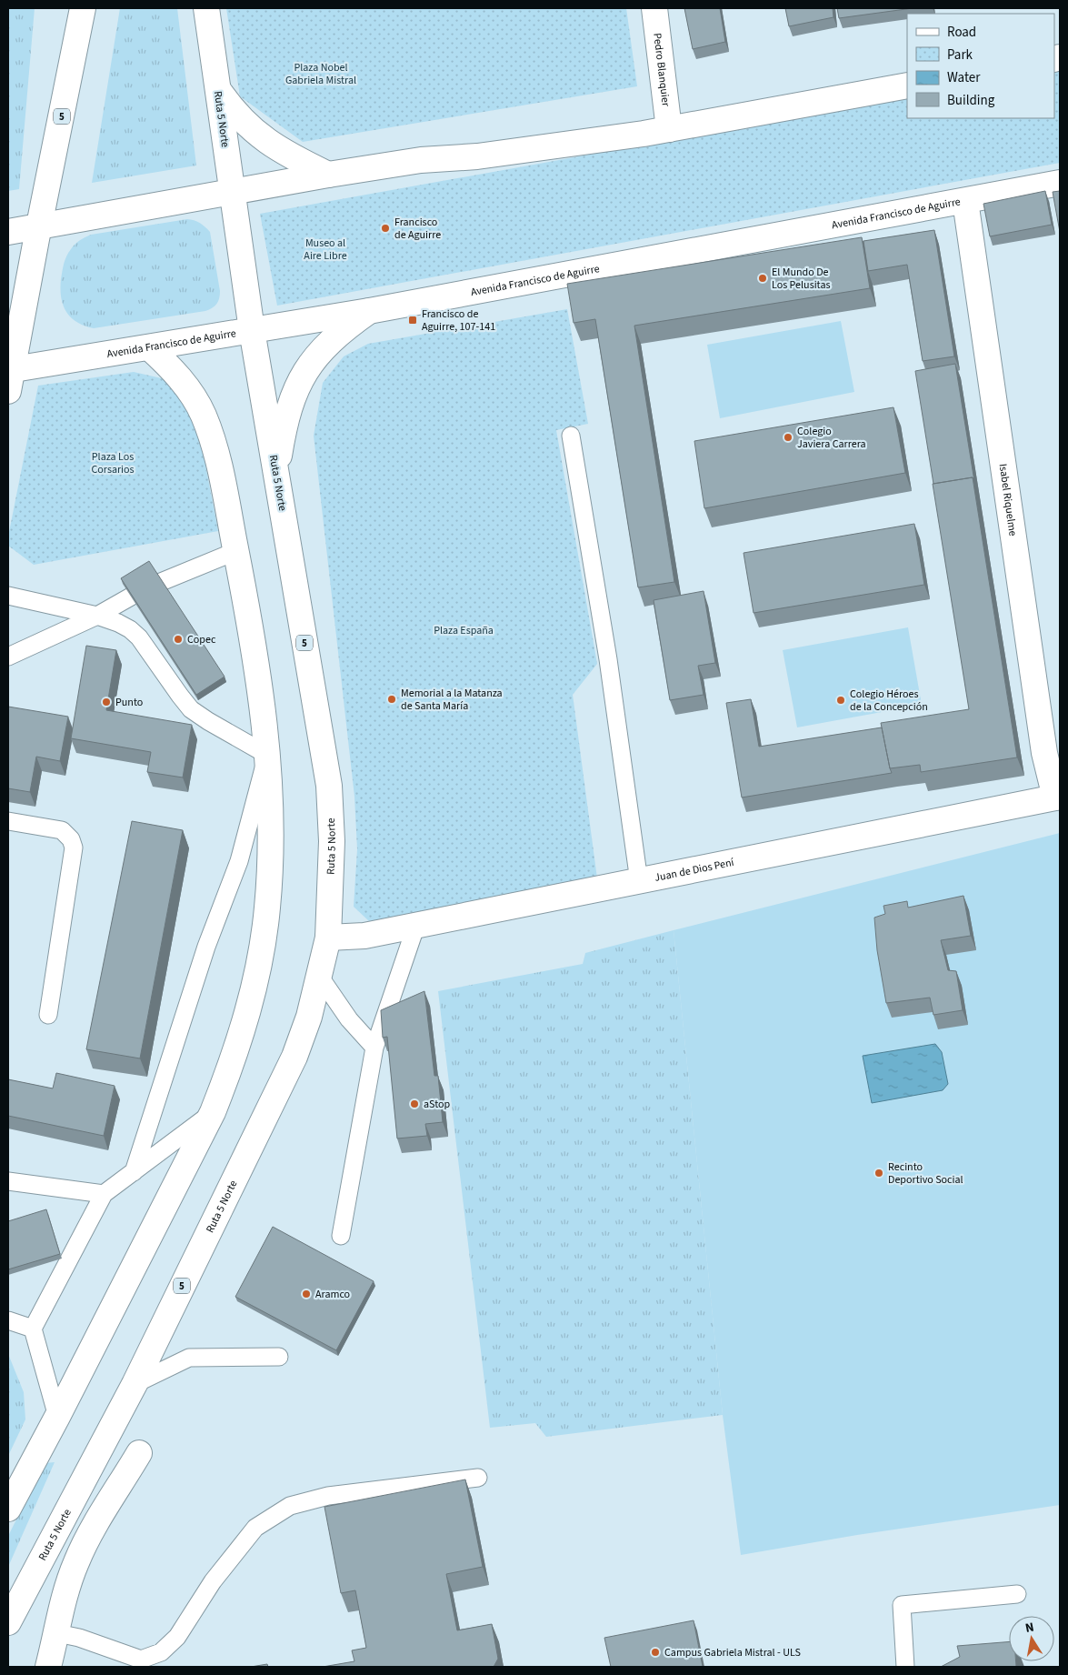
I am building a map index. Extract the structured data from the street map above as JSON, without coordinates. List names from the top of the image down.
{
  "streets": {
    "main road": [
      "Pedro Blanquier",
      "5",
      "Ruta 5 Norte",
      "Avenida Francisco de Aguirre",
      "Isabel Riquelme",
      "Juan de Dios Pení"
    ]
  },
  "crossings": [
    ["5", "Avenida Francisco de Aguirre"],
    ["Ruta 5 Norte", "Avenida Francisco de Aguirre"],
    ["Ruta 5 Norte", "Juan de Dios Pení"],
    ["Avenida Francisco de Aguirre", "Isabel Riquelme"],
    ["Isabel Riquelme", "Juan de Dios Pení"]
  ],
  "parks": [
    "Plaza Nobel Gabriela Mistral",
    "Museo al Aire Libre",
    "Plaza Los Corsarios",
    "Plaza España"
  ],
  "places": {
    "other": [
      "Francisco de Aguirre",
      "El Mundo De Los Pelusitas",
      "Colegio Javiera Carrera",
      "Copec",
      "Memorial a la Matanza de Santa María",
      "Colegio Héroes de la Concepción",
      "Punto",
      "aStop",
      "Recinto Deportivo Social",
      "Aramco",
      "Campus Gabriela Mistral - ULS"
    ],
    "transit": ["Francisco de Aguirre, 107-141"]
  },
  "legend": [
    "Road",
    "Park",
    "Water",
    "Building"
  ],
  "north": "top"
}
